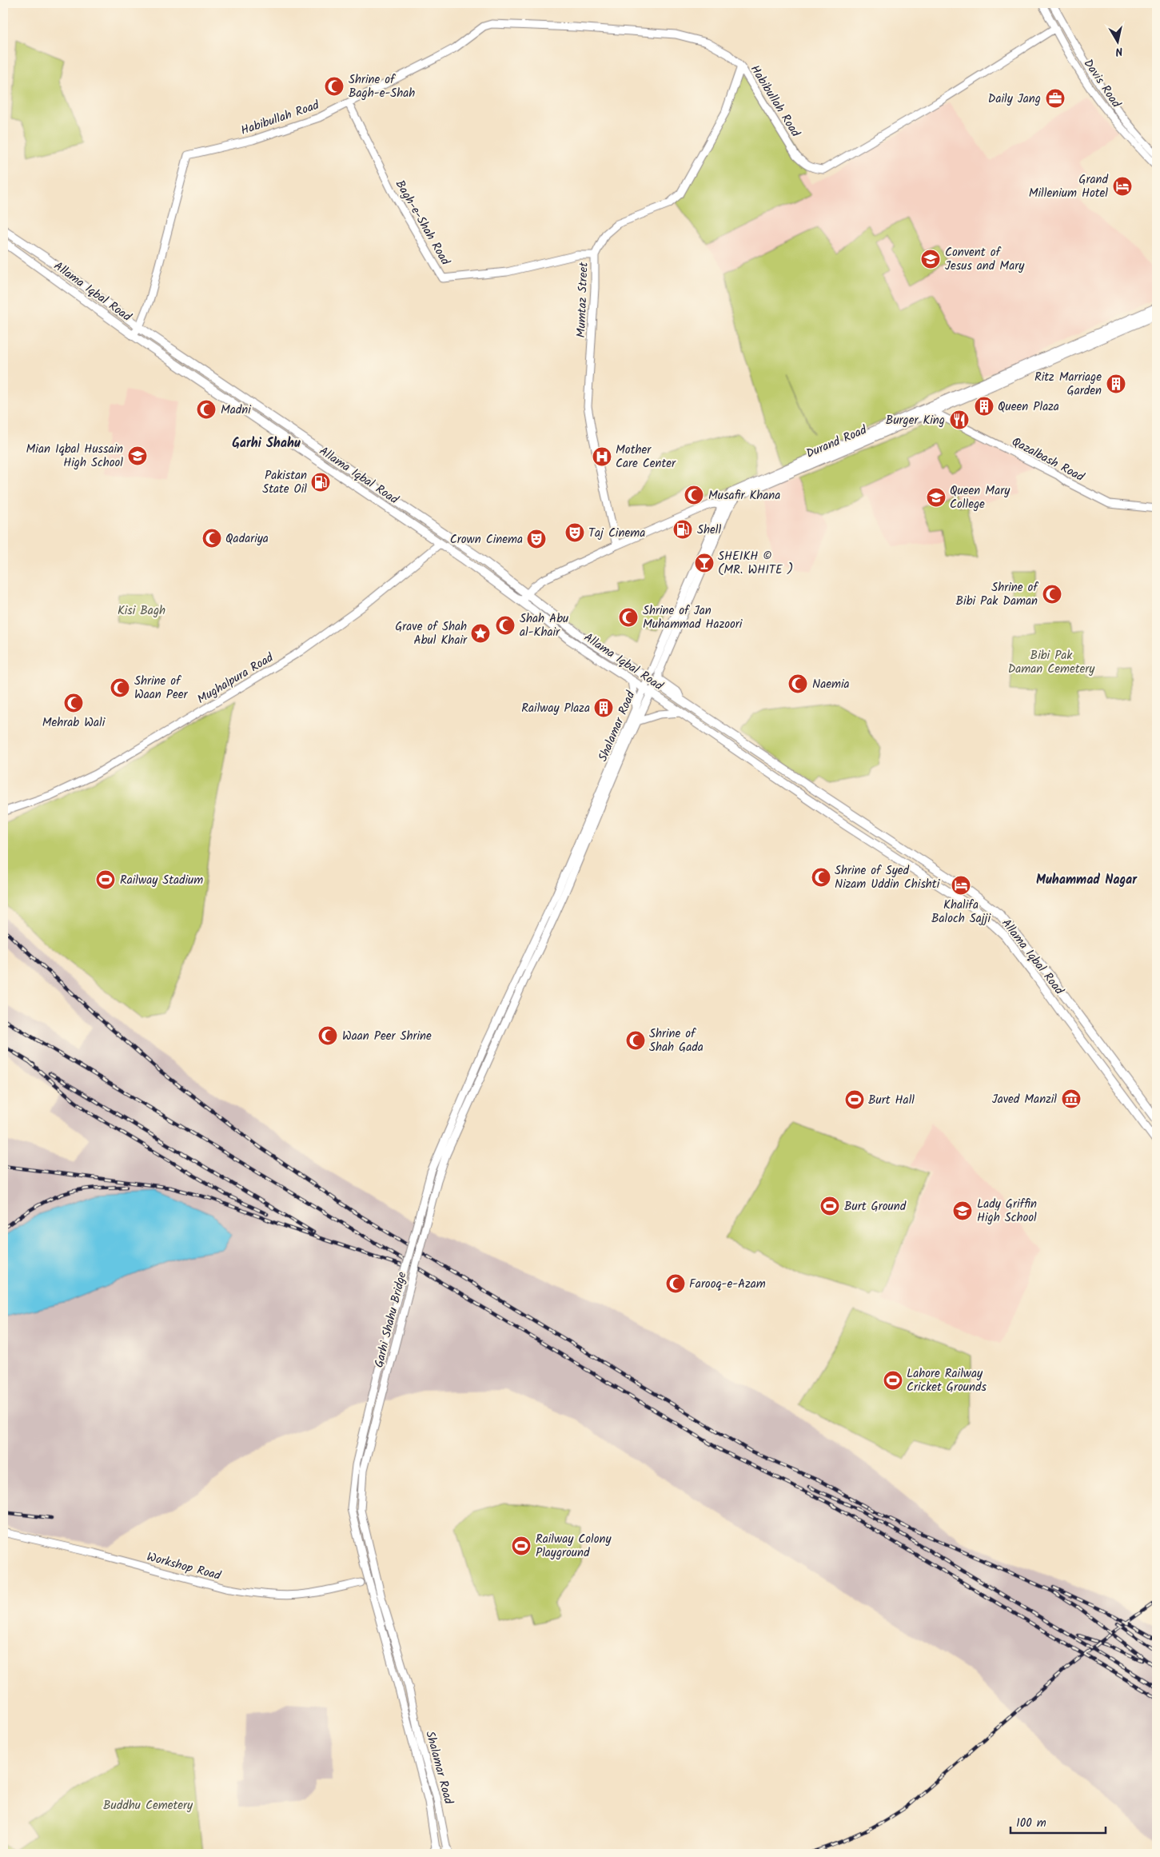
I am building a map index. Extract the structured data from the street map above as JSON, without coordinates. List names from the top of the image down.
{
  "streets": {
    "main road": [
      "Davis Road",
      "Habibullah Road",
      "Bagh-e-Shah Road",
      "Allama Iqbal Road",
      "Mumtaz Street",
      "Durand Road",
      "Qazalbash Road",
      "Mughalpura Road",
      "Shalamar Road",
      "Garhi Shahu Bridge",
      "Workshop Road"
    ]
  },
  "crossings": [
    ["Davis Road", "Habibullah Road"],
    ["Habibullah Road", "Bagh-e-Shah Road"],
    ["Habibullah Road", "Allama Iqbal Road"],
    ["Habibullah Road", "Mumtaz Street"],
    ["Bagh-e-Shah Road", "Mumtaz Street"],
    ["Allama Iqbal Road", "Durand Road"],
    ["Allama Iqbal Road", "Mughalpura Road"],
    ["Allama Iqbal Road", "Shalamar Road"],
    ["Durand Road", "Qazalbash Road"],
    ["Durand Road", "Shalamar Road"],
    ["Shalamar Road", "Garhi Shahu Bridge"]
  ],
  "districts": ["Garhi Shahu", "Muhammad Nagar"],
  "parks": ["Kisi Bagh", "Bibi Pak Daman Cemetery", "Buddhu Cemetery"],
  "places": {
    "mosque": [
      "Shrine of Bagh-e-Shah",
      "Madni",
      "Musafir Khana",
      "Qadariya",
      "Shrine of Bibi Pak Daman",
      "Shrine of Jan Muhammad Hazoori",
      "Shah Abu al-Khair",
      "Naemia",
      "Shrine of Waan Peer",
      "Mehrab Wali",
      "Shrine of Syed Nizam Uddin Chishti",
      "Waan Peer Shrine",
      "Shrine of Shah Gada",
      "Farooq-e-Azam"
    ],
    "office": ["Daily Jang"],
    "hotel": ["Grand Millenium Hotel", "Khalifa Baloch Sajji"],
    "school or university": [
      "Convent of Jesus and Mary",
      "Mian Iqbal Hussain High School",
      "Queen Mary College",
      "Lady Griffin High School"
    ],
    "building": ["Ritz Marriage Garden", "Queen Plaza", "Railway Plaza"],
    "restaurant": ["Burger King"],
    "hospital": ["Mother Care Center"],
    "fuel station": ["Pakistan State Oil", "Shell"],
    "theatre": ["Taj Cinema", "Crown Cinema"],
    "bar": ["SHEIKH © (MR. WHITE )"],
    "place": ["Grave of Shah Abul Khair"],
    "sports": [
      "Railway Stadium",
      "Burt Hall",
      "Burt Ground",
      "Lahore Railway Cricket Grounds",
      "Railway Colony Playground"
    ],
    "museum": ["Javed Manzil"]
  },
  "scale_bar": "100 m",
  "north": "bottom"
}
